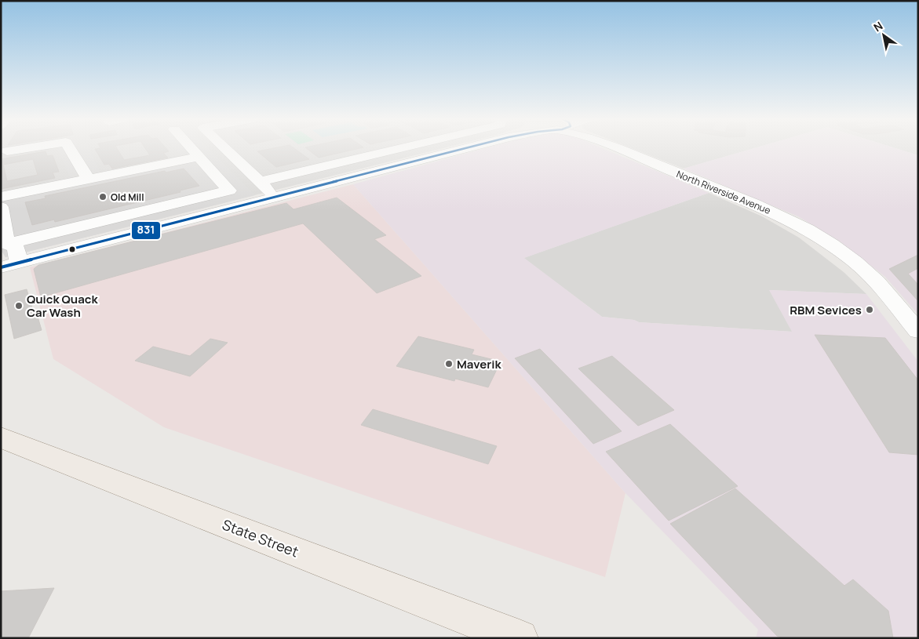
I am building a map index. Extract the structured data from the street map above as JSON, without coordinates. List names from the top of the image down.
{
  "streets": {
    "main road": ["State Street"],
    "street": ["North Riverside Avenue"]
  },
  "places": [
    "Old Mill",
    "Quick Quack Car Wash",
    "RBM Sevices",
    "Maverik"
  ],
  "lines": ["transit line 831"],
  "north": "top left"
}
